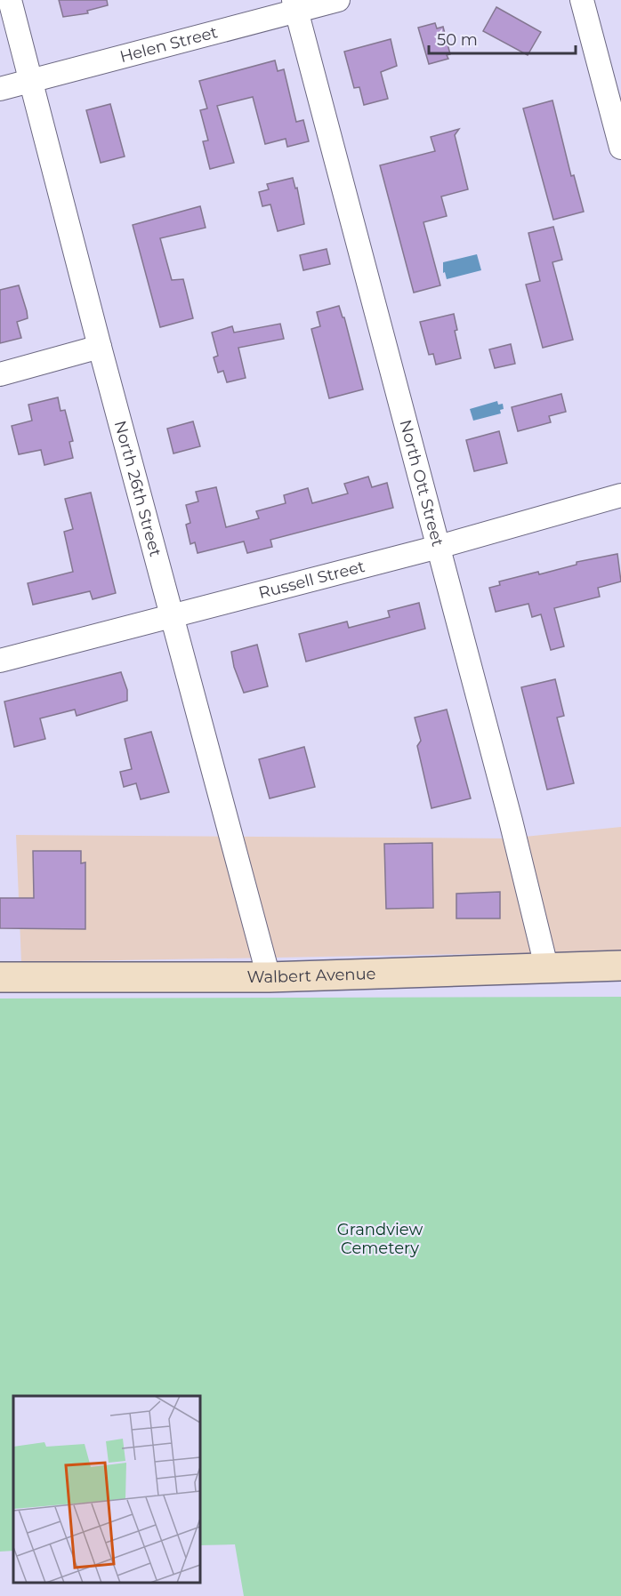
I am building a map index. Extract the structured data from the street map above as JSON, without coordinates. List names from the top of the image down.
{
  "streets": {
    "main road": ["Walbert Avenue"],
    "street": [
      "Helen Street",
      "North Ott Street",
      "North 26th Street",
      "Russell Street"
    ]
  },
  "crossings": [
    ["Helen Street", "North Ott Street"],
    ["Helen Street", "North 26th Street"],
    ["North Ott Street", "Russell Street"],
    ["North Ott Street", "Walbert Avenue"],
    ["North 26th Street", "Russell Street"],
    ["North 26th Street", "Walbert Avenue"]
  ],
  "parks": ["Grandview Cemetery"],
  "scale_bar": "50 m"
}
